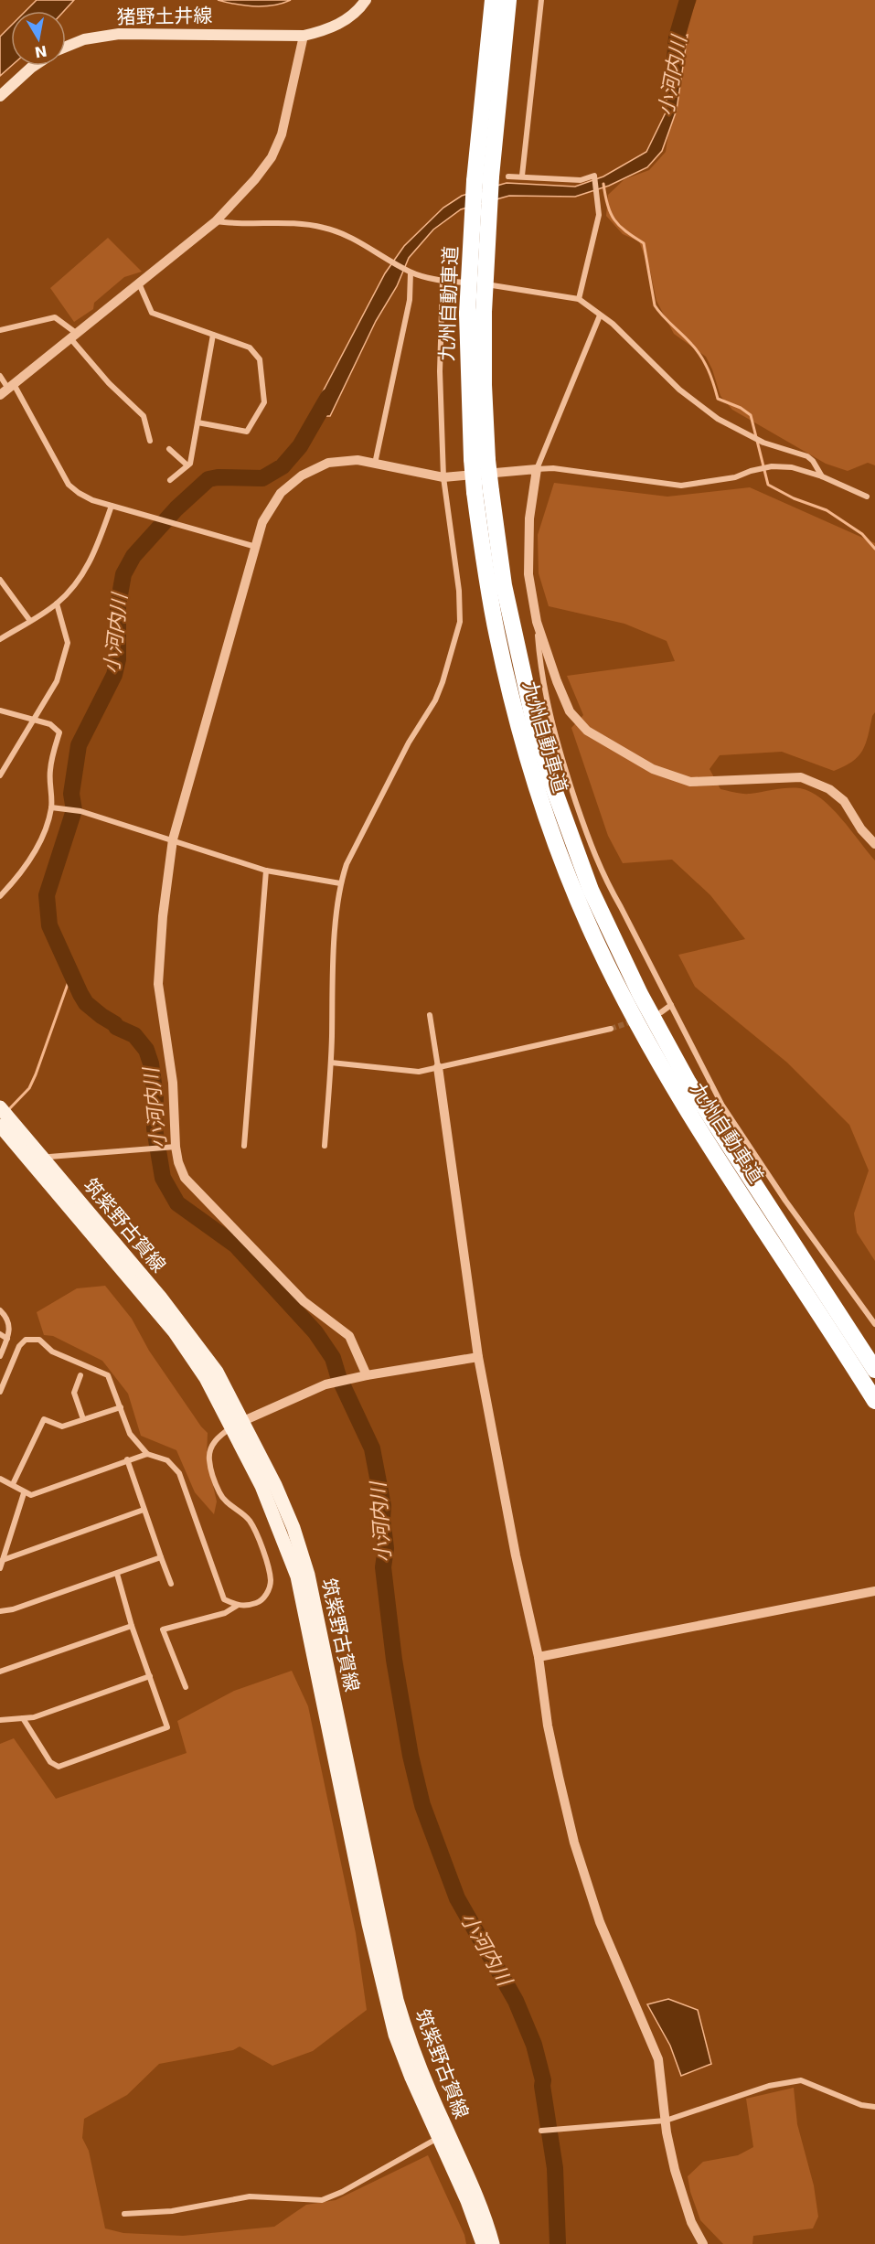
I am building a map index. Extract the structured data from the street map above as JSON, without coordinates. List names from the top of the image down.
{
  "streets": {
    "highway": ["九州自動車道"],
    "main road": ["猪野土井線", "筑紫野古賀線"]
  },
  "water": ["小河内川"],
  "north": "bottom"
}
